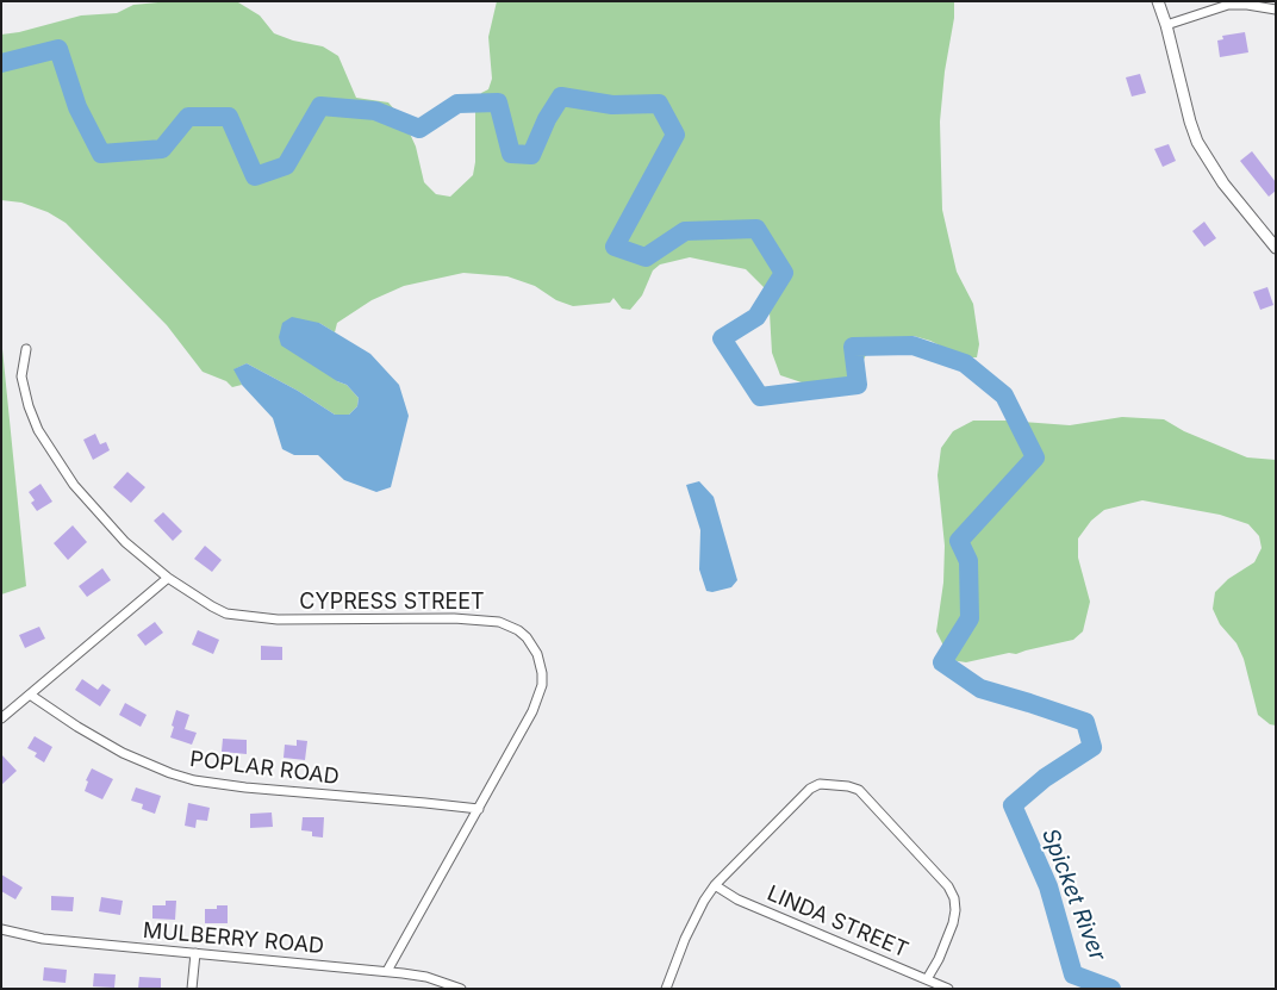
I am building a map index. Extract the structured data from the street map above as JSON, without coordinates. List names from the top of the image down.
{
  "streets": {
    "street": [
      "CYPRESS STREET",
      "POPLAR ROAD",
      "LINDA STREET",
      "MULBERRY ROAD"
    ]
  },
  "crossings": [
    ["CYPRESS STREET", "POPLAR ROAD"],
    ["CYPRESS STREET", "MULBERRY ROAD"]
  ],
  "water": ["Spicket River"]
}
